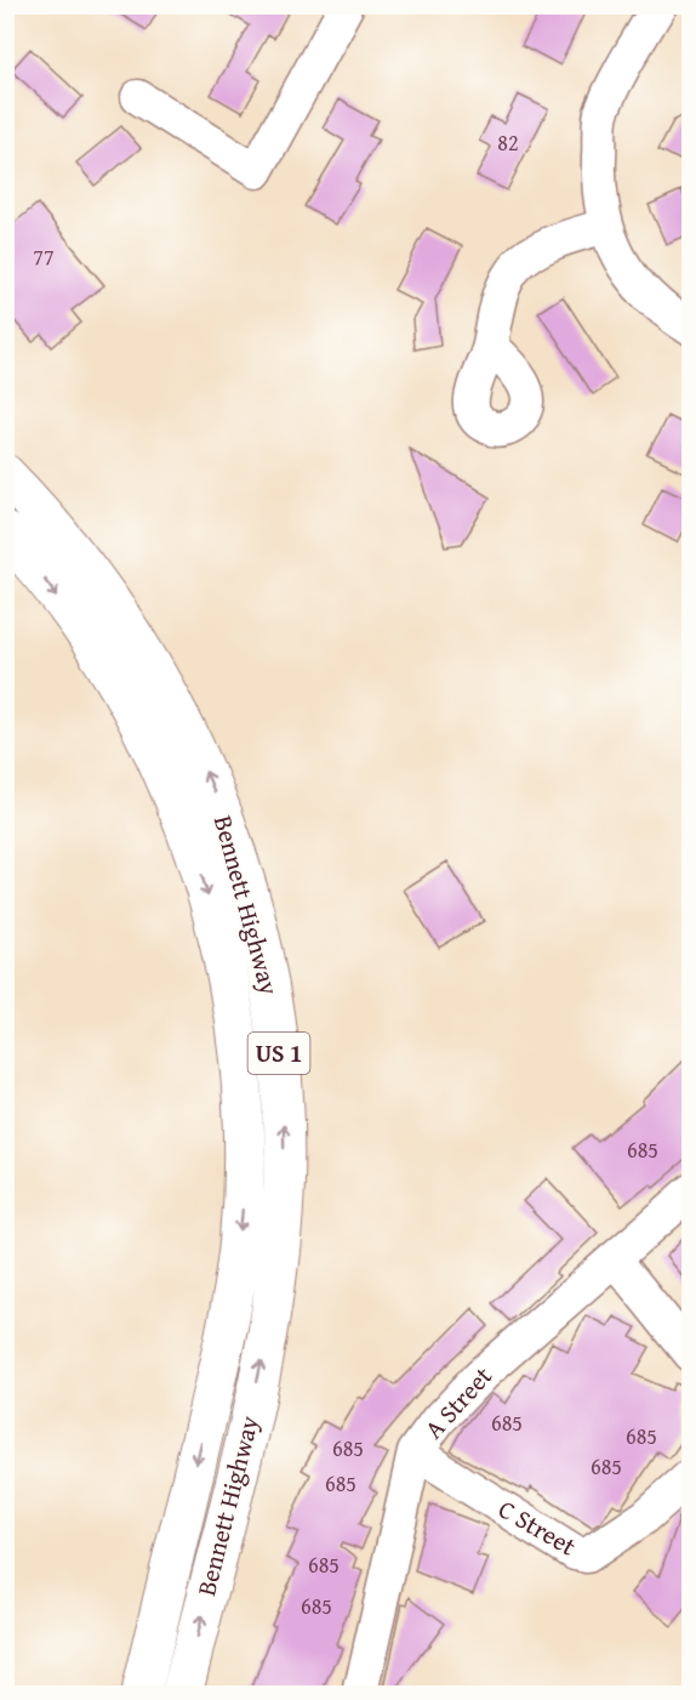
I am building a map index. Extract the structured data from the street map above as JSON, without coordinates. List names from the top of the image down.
{
  "streets": {
    "highway": ["Bennett Highway", "US 1"],
    "street": ["A Street", "C Street"]
  },
  "crossings": [
    ["A Street", "C Street"]
  ],
  "house_numbers": [
    "82",
    "77",
    "685",
    "685",
    "685",
    "685",
    "685",
    "685",
    "685",
    "685"
  ]
}
